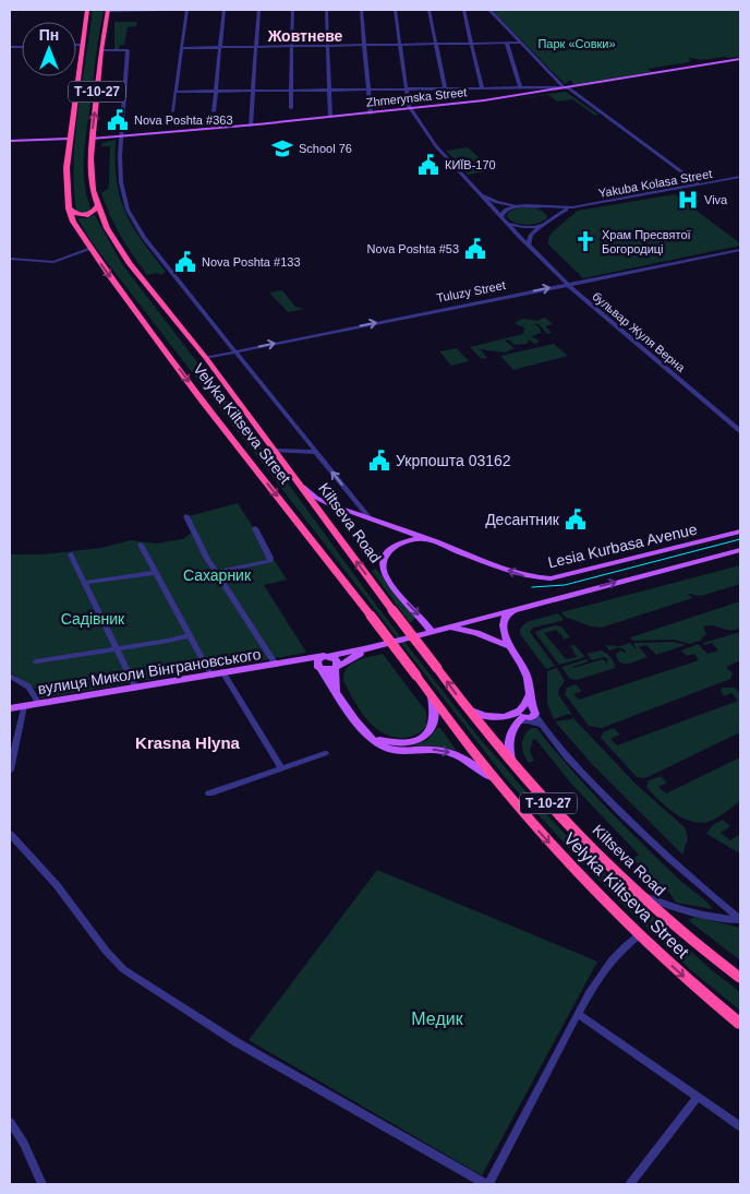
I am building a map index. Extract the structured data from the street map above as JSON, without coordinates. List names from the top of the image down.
{
  "streets": {
    "highway": ["Т-10-27", "Velyka Kiltseva Street", "Kiltseva Road"],
    "main road": ["Zhmerynska Street", "Lesia Kurbasa Avenue", "вулиця Миколи Вінграновського"],
    "street": ["Yakuba Kolasa Street", "Tuluzy Street", "бульвар Жуля Верна"]
  },
  "crossings": [
    ["Т-10-27", "Velyka Kiltseva Street"],
    ["Zhmerynska Street", "бульвар Жуля Верна"],
    ["Zhmerynska Street", "Kiltseva Road"],
    ["Yakuba Kolasa Street", "бульвар Жуля Верна"],
    ["Tuluzy Street", "бульвар Жуля Верна"],
    ["Tuluzy Street", "Kiltseva Road"],
    ["Kiltseva Road", "Lesia Kurbasa Avenue"],
    ["Lesia Kurbasa Avenue", "вулиця Миколи Вінграновського"]
  ],
  "one_way": ["Tuluzy Street", "Velyka Kiltseva Street"],
  "districts": ["Жовтневе", "Krasna Hlyna"],
  "parks": [
    "Парк «Совки»",
    "Сахарник",
    "Садівник",
    "Медик"
  ],
  "places": {
    "public building": [
      "Nova Poshta #363",
      "КИЇВ-170",
      "Nova Poshta #53",
      "Nova Poshta #133",
      "Укрпошта 03162",
      "Десантник"
    ],
    "school or university": ["School 76"],
    "hospital": ["Viva"],
    "church": ["Храм Пресвятої Богородиці"]
  },
  "north": "top"
}
